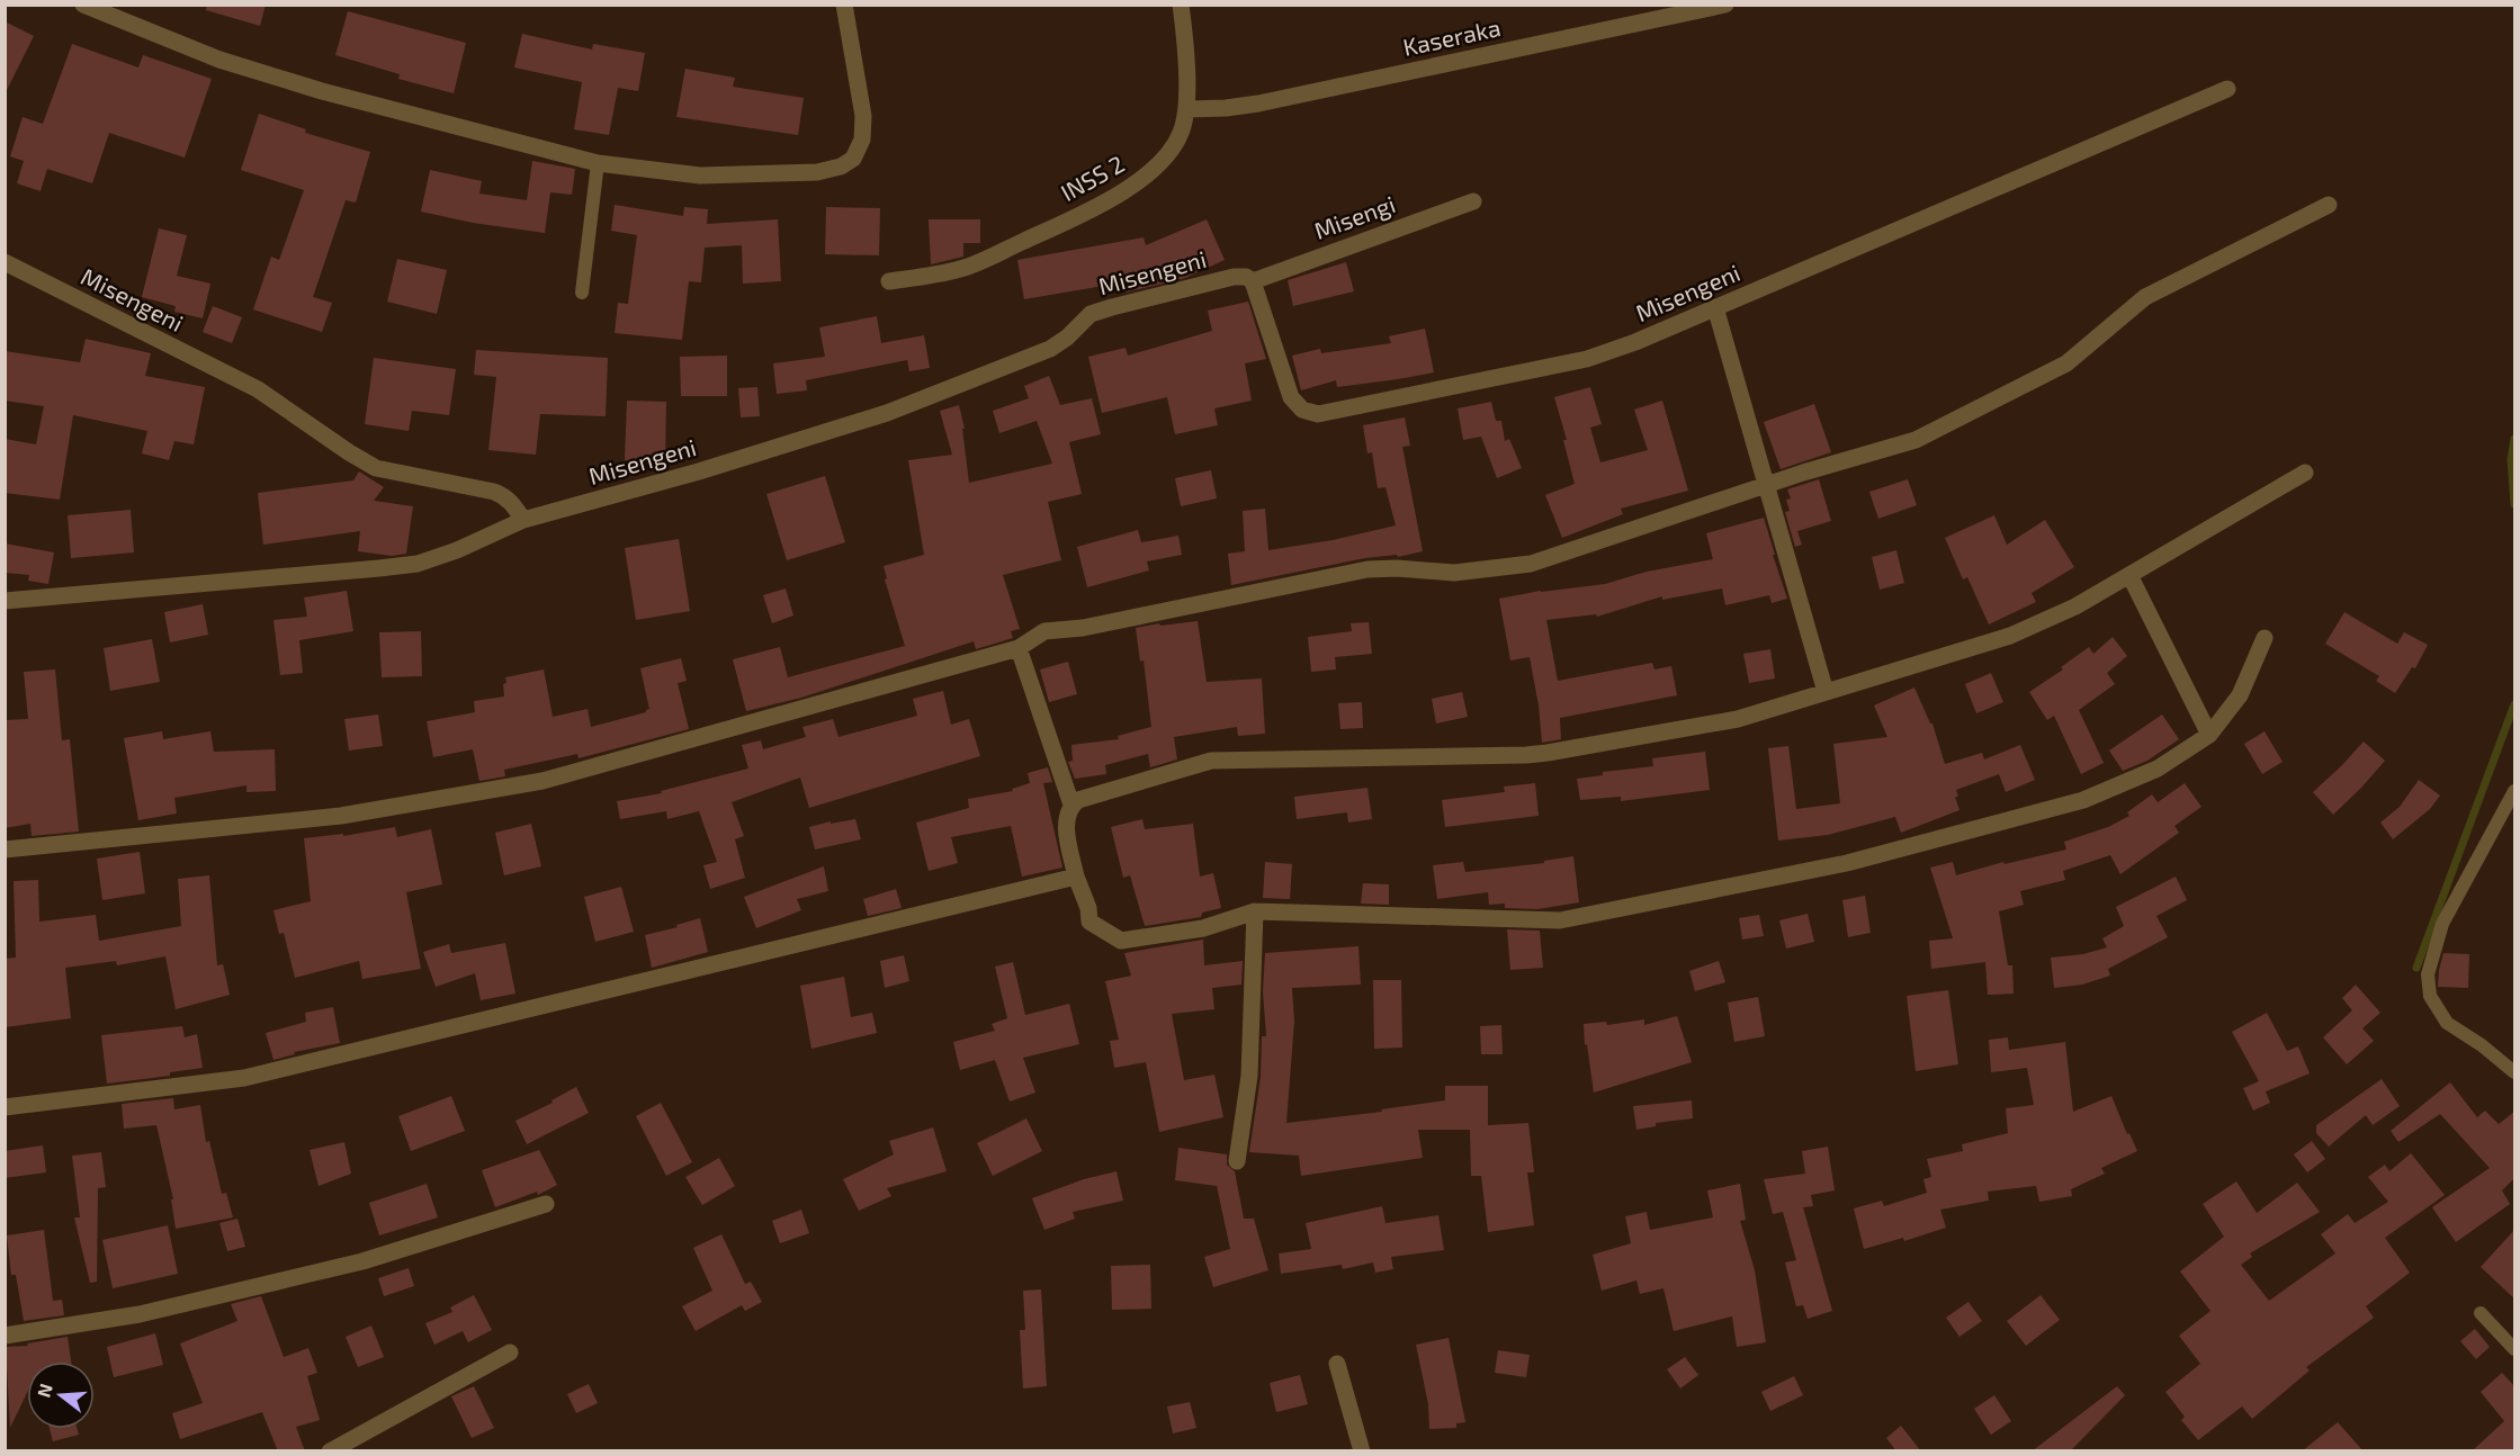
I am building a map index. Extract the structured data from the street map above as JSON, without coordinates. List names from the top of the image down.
{
  "streets": {
    "street": [
      "Kaseraka",
      "INSS 2",
      "Misengi",
      "Misengeni"
    ]
  },
  "crossings": [
    ["Kaseraka", "INSS 2"],
    ["Misengi", "Misengeni"]
  ],
  "north": "left"
}
